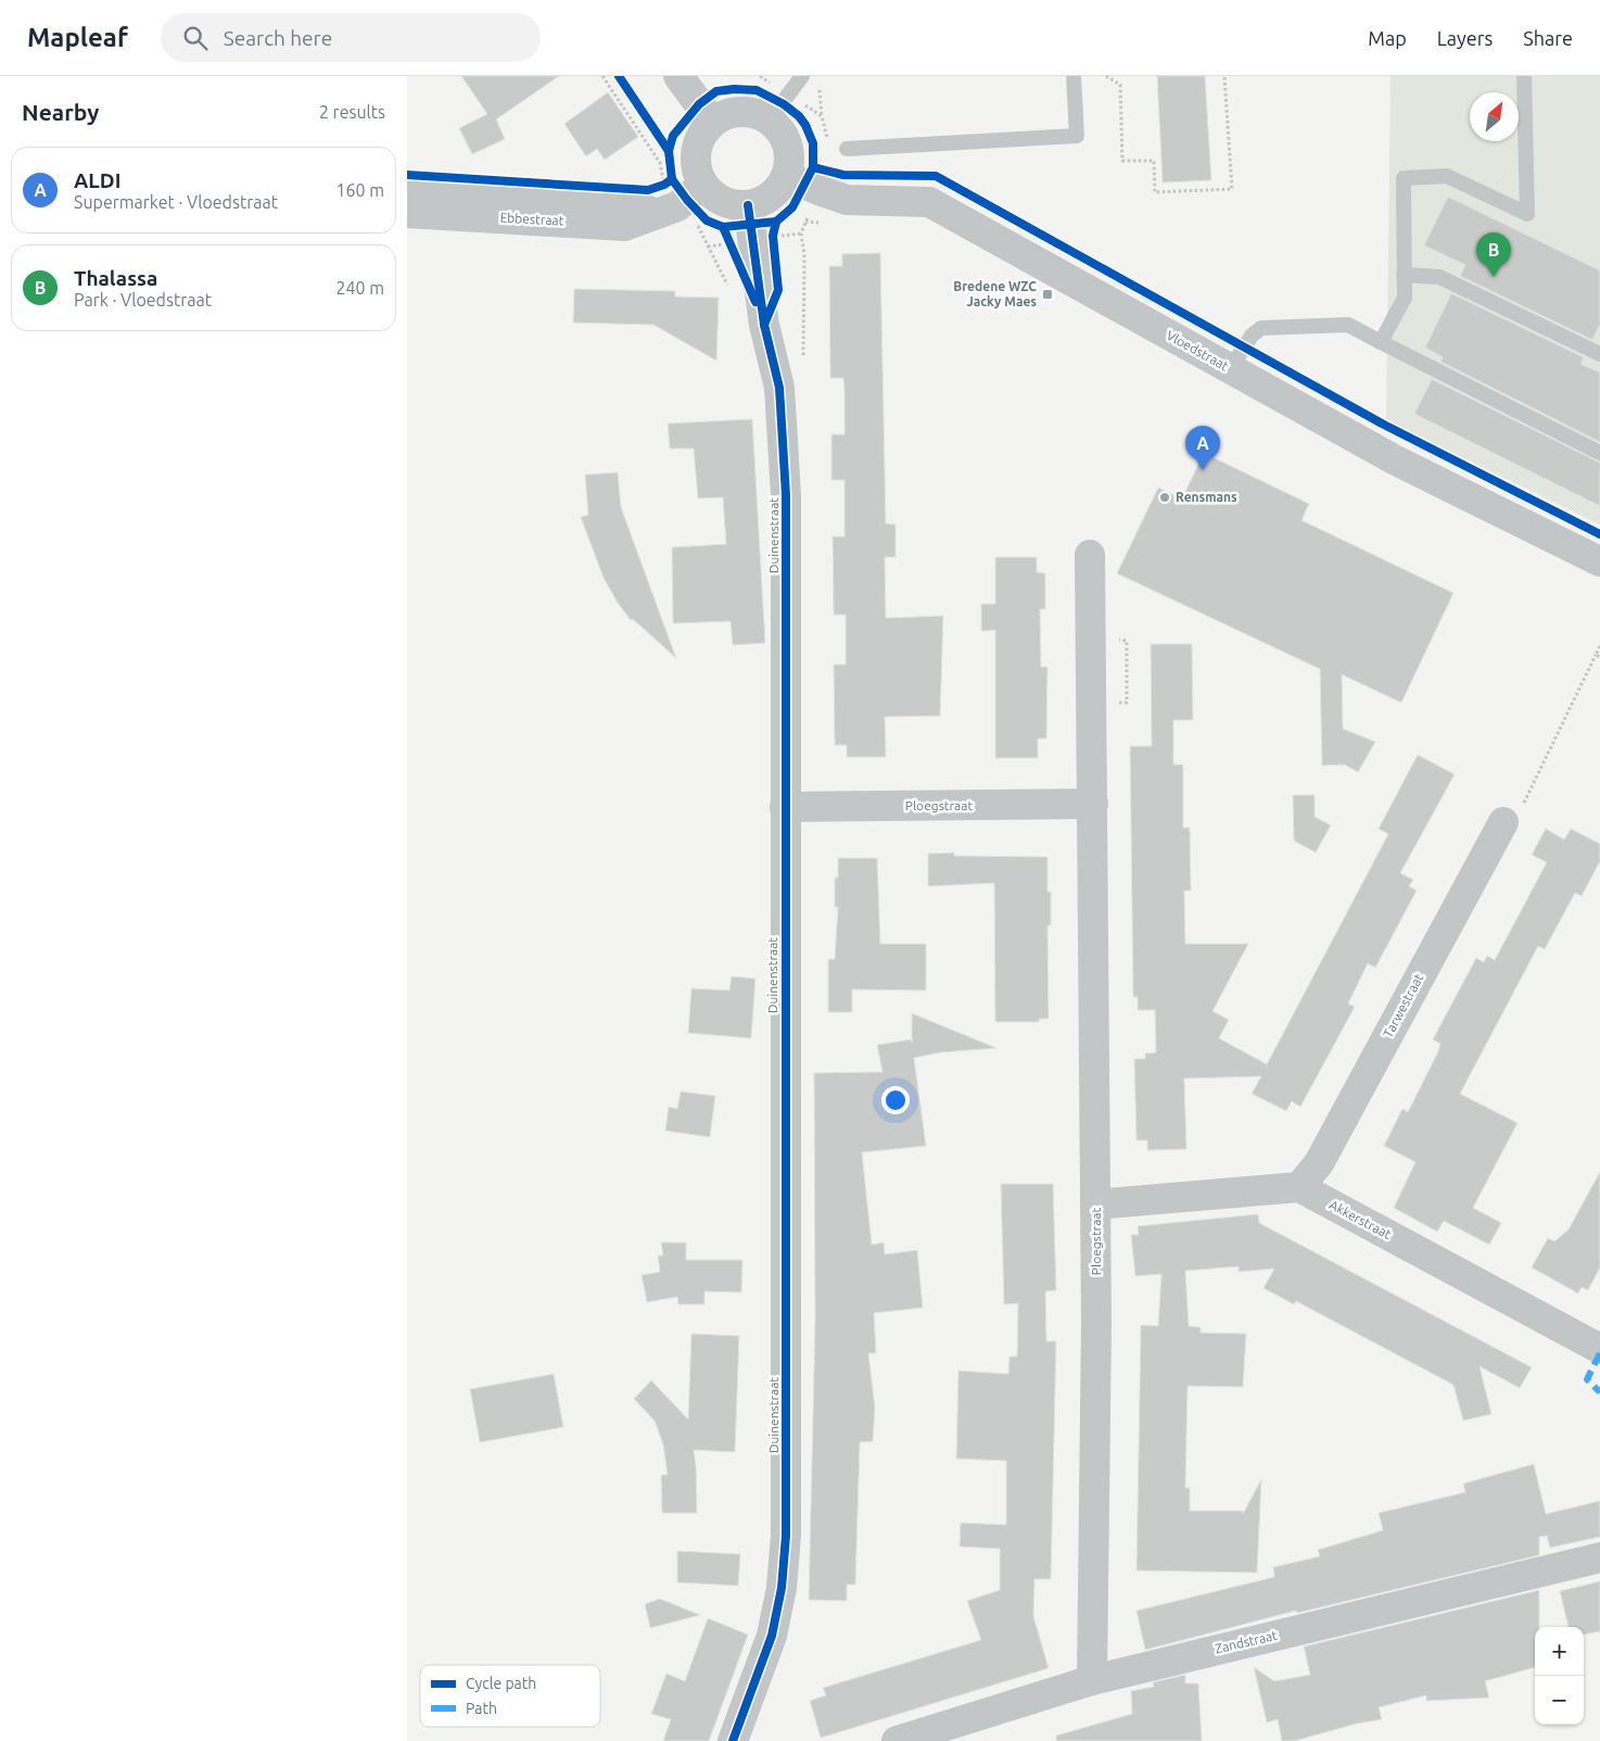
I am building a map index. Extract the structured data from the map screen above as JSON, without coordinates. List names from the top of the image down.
{
  "streets": {
    "street": [
      "Ebbestraat",
      "Vloedstraat",
      "Duinenstraat",
      "Ploegstraat",
      "Tarwestraat",
      "Akkerstraat",
      "Zandstraat"
    ]
  },
  "crossings": [
    ["Duinenstraat", "Ploegstraat"],
    ["Ploegstraat", "Zandstraat"],
    ["Tarwestraat", "Akkerstraat"]
  ],
  "places": {
    "transit": ["Bredene WZC Jacky Maes"],
    "other": ["Rensmans"]
  },
  "legend": ["Cycle path", "Path"],
  "north": "top right",
  "page": {
    "header": "Mapleaf",
    "search": "Search here",
    "nav": ["Map", "Layers", "Share"],
    "heading": ["Nearby", "2 results"],
    "list": [
      {
        "mark": "A",
        "name": "ALDI",
        "note": "Supermarket · Vloedstraat",
        "value": "160 m"
      },
      {
        "mark": "B",
        "name": "Thalassa",
        "note": "Park · Vloedstraat",
        "value": "240 m"
      }
    ],
    "pins": ["B", "A"],
    "map_buttons": ["+", "−"]
  }
}
